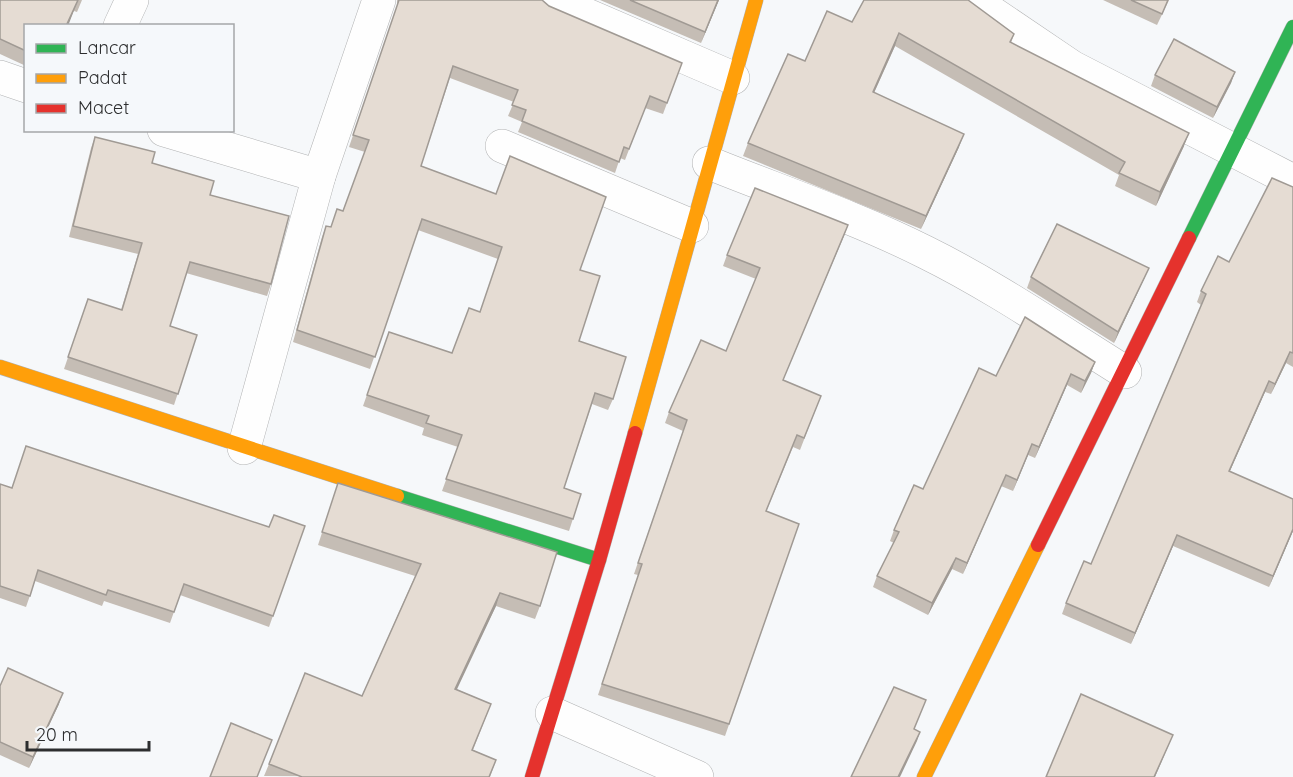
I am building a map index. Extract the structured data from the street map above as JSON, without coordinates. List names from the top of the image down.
{
  "legend": ["Lancar", "Padat", "Macet"],
  "scale_bar": "20 m"
}
